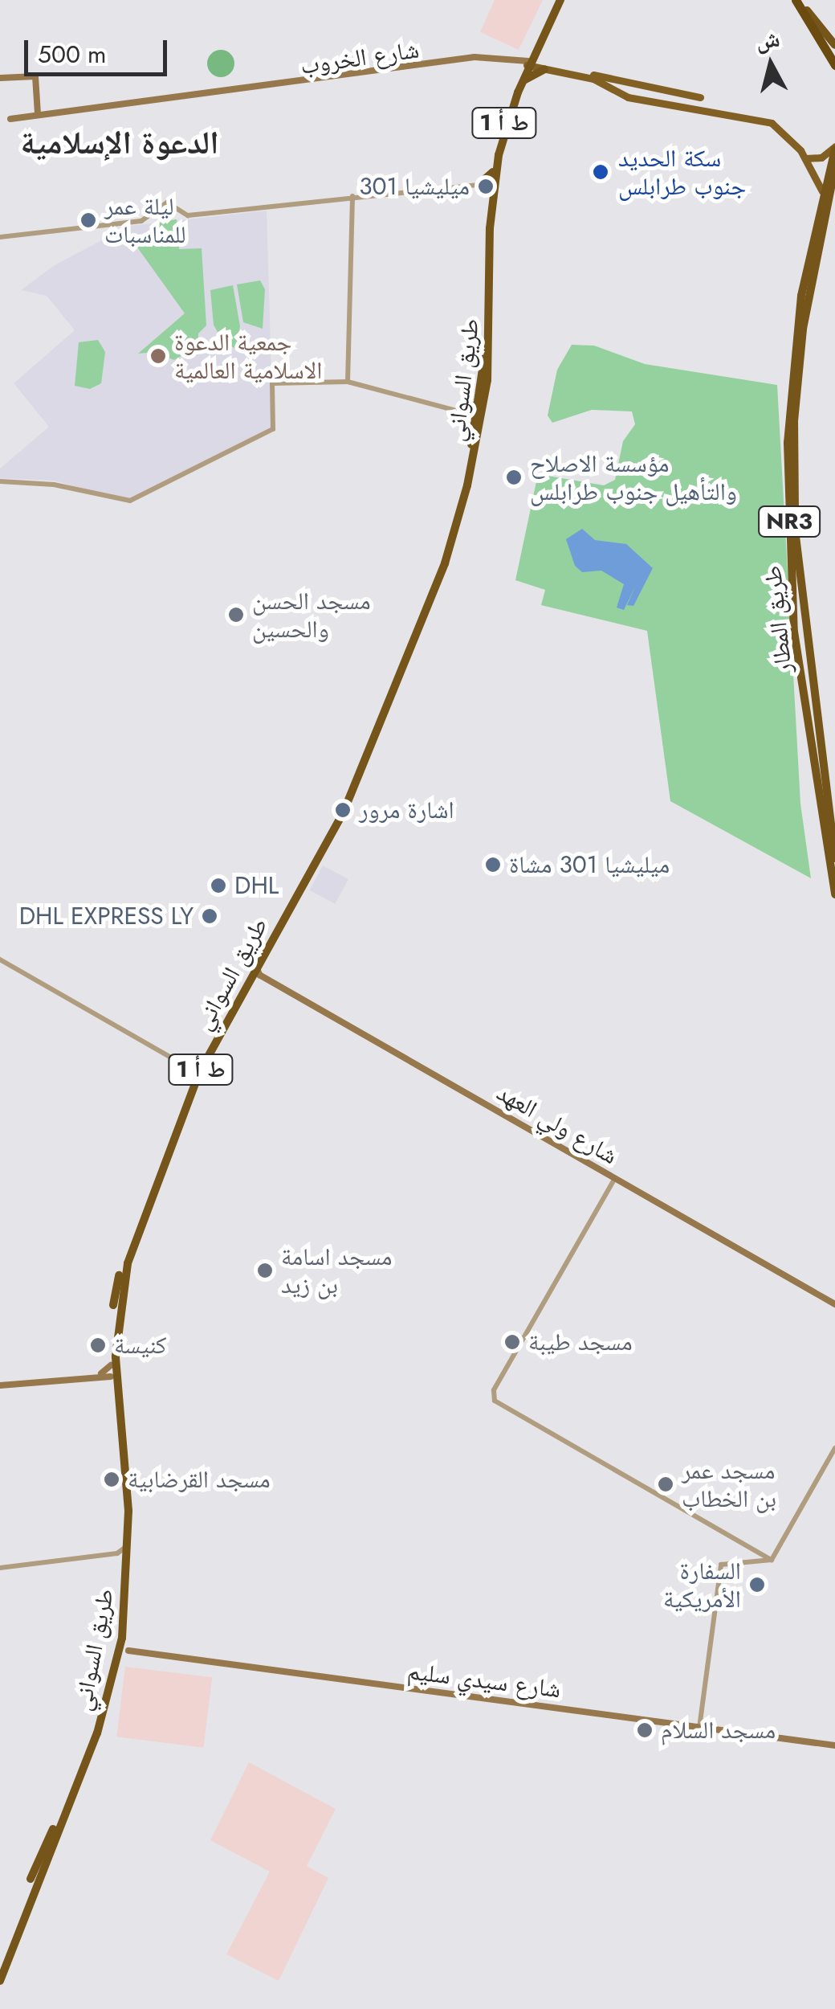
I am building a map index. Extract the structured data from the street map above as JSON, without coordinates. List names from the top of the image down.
{
  "streets": {
    "highway": [
      "ط أ 1",
      "طريق السواني",
      "NR3",
      "طريق المطار"
    ],
    "main road": ["شارع الخروب", "شارع ولي العهد", "شارع سيدي سليم"]
  },
  "crossings": [
    ["شارع الخروب", "طريق السواني"],
    ["طريق السواني", "شارع ولي العهد"]
  ],
  "districts": ["الدعوة الإسلامية"],
  "places": [
    "سكة الحديد جنوب طرابلس",
    "ميليشيا 301",
    "ليلة عمر للمناسبات",
    "جمعية الدعوة الاسلامية العالمية",
    "مؤسسة الاصلاح والتأهيل جنوب طرابلس",
    "مسجد الحسن والحسين",
    "اشارة مرور",
    "ميليشيا 301 مشاة",
    "DHL",
    "DHL EXPRESS LY",
    "مسجد اسامة بن زيد",
    "مسجد طيبة",
    "كنيسة",
    "مسجد القرضابية",
    "مسجد عمر بن الخطاب",
    "السفارة الأمريكية",
    "مسجد السلام"
  ],
  "scale_bar": "500 m",
  "north": "top"
}
